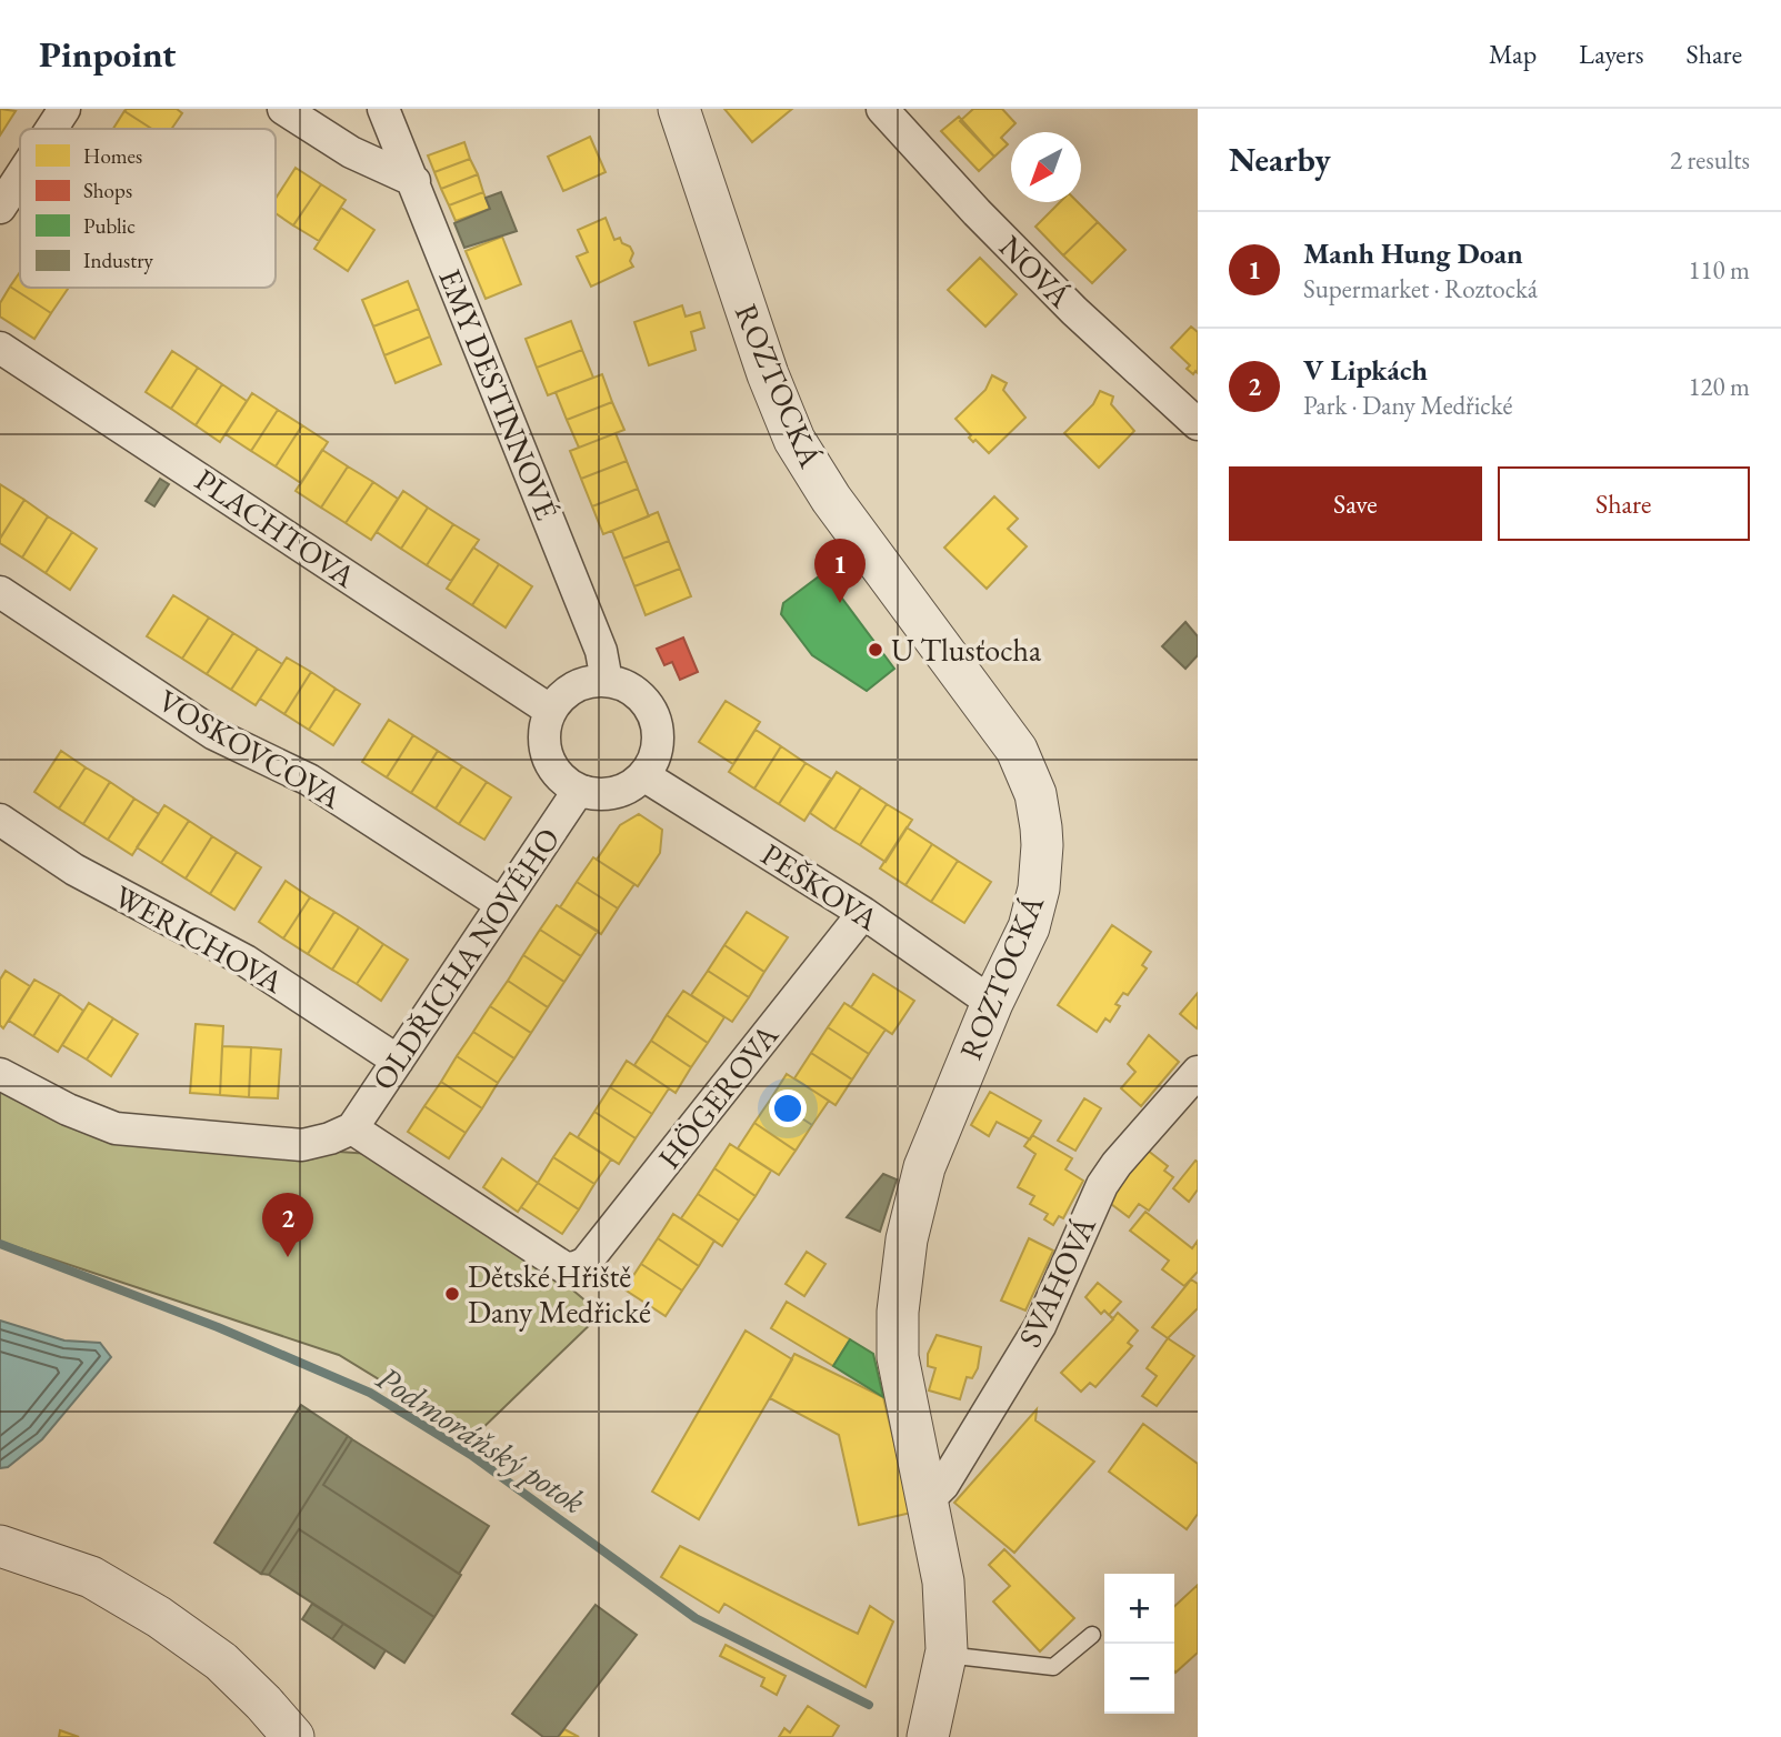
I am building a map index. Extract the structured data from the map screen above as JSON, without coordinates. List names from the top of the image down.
{
  "streets": {
    "street": [
      "NOVÁ",
      "ROZTOCKÁ",
      "EMY DESTINNOVÉ",
      "PLACHTOVA",
      "VOSKOVCOVA",
      "PEŠKOVA",
      "WERICHOVA",
      "OLDŘICHA NOVÉHO",
      "HÖGEROVA",
      "SVAHOVÁ"
    ]
  },
  "crossings": [
    ["ROZTOCKÁ", "PEŠKOVA"],
    ["ROZTOCKÁ", "SVAHOVÁ"],
    ["EMY DESTINNOVÉ", "PLACHTOVA"],
    ["EMY DESTINNOVÉ", "PEŠKOVA"],
    ["EMY DESTINNOVÉ", "OLDŘICHA NOVÉHO"],
    ["PLACHTOVA", "PEŠKOVA"],
    ["PLACHTOVA", "OLDŘICHA NOVÉHO"],
    ["VOSKOVCOVA", "OLDŘICHA NOVÉHO"],
    ["PEŠKOVA", "OLDŘICHA NOVÉHO"],
    ["PEŠKOVA", "HÖGEROVA"],
    ["WERICHOVA", "OLDŘICHA NOVÉHO"],
    ["OLDŘICHA NOVÉHO", "HÖGEROVA"]
  ],
  "water": ["Podmoráňský potok"],
  "places": ["U Tlusťocha", "Dětské Hřiště Dany Medřické"],
  "legend": [
    "Homes",
    "Shops",
    "Public",
    "Industry"
  ],
  "north": "bottom left",
  "page": {
    "header": "Pinpoint",
    "nav": ["Map", "Layers", "Share"],
    "heading": ["Nearby", "2 results"],
    "list": [
      {
        "mark": "1",
        "name": "Manh Hung Doan",
        "note": "Supermarket · Roztocká",
        "value": "110 m"
      },
      {
        "mark": "2",
        "name": "V Lipkách",
        "note": "Park · Dany Medřické",
        "value": "120 m"
      }
    ],
    "buttons": ["Save", "Share"],
    "pins": ["1", "2"],
    "map_buttons": ["+", "−"]
  }
}
